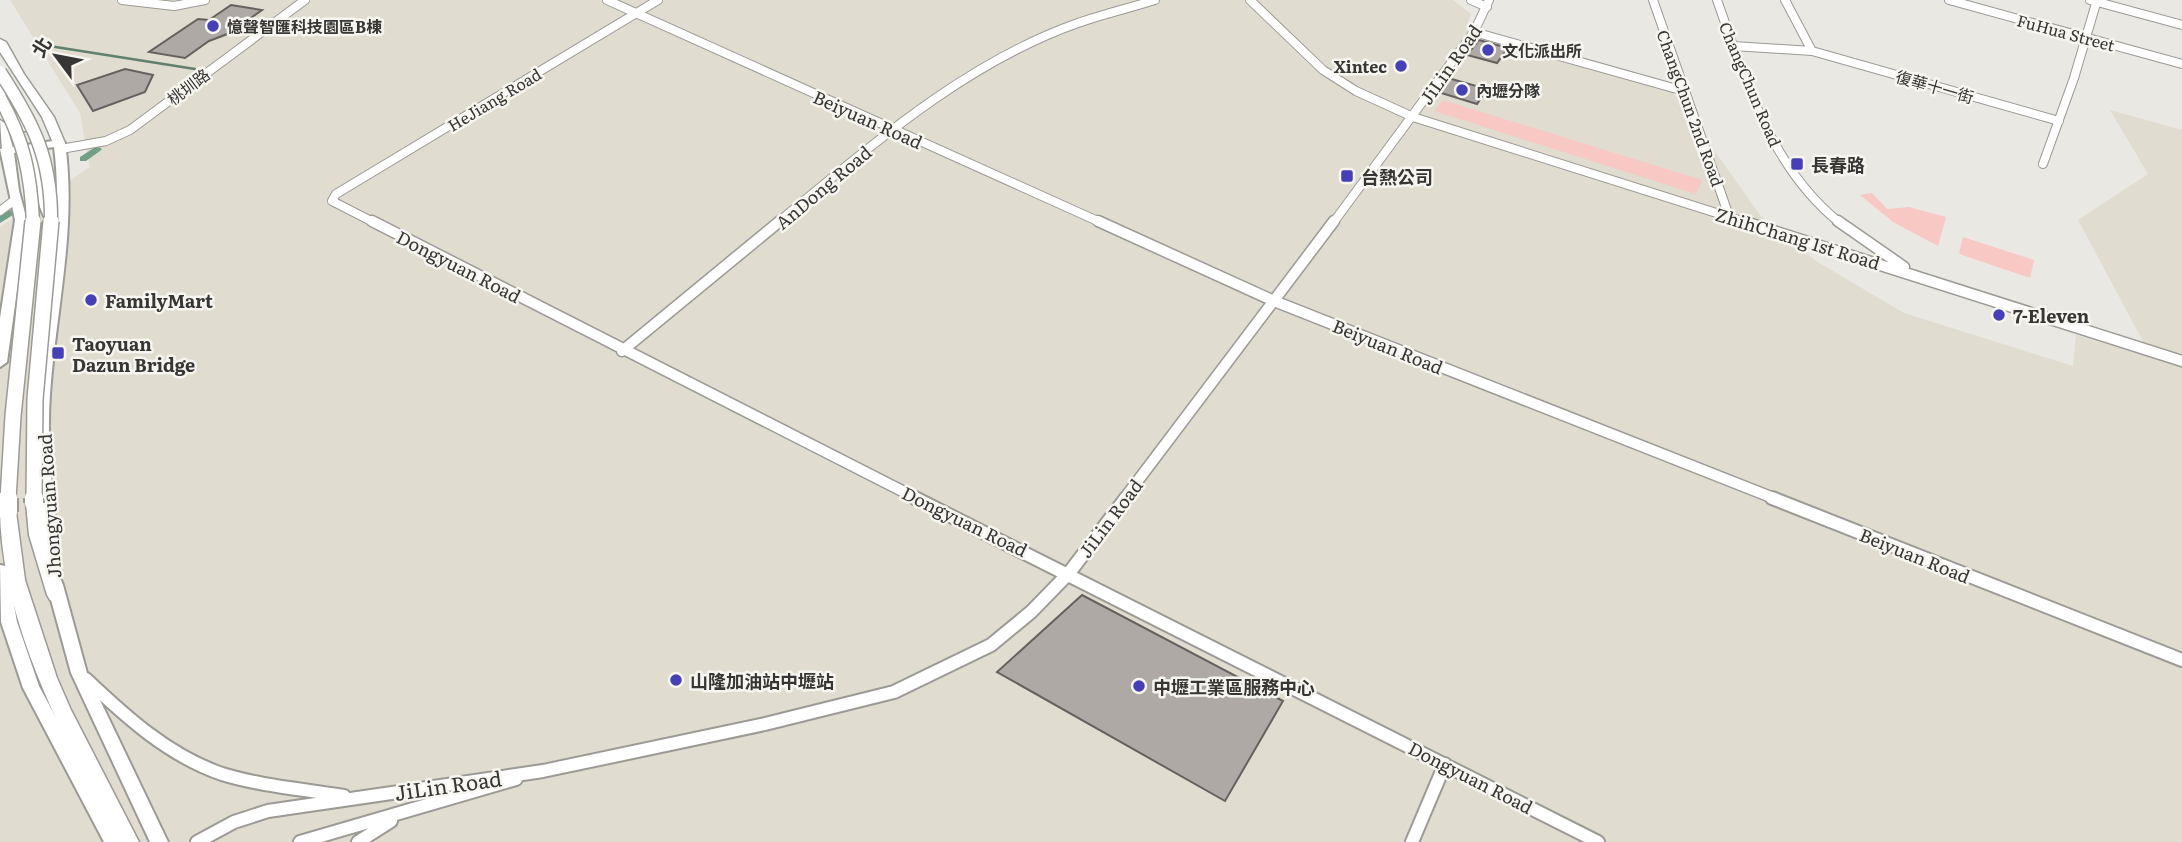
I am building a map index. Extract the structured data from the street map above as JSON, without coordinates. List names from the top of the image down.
{
  "streets": {
    "main road": ["Jhongyuan Road"],
    "street": [
      "FuHua Street",
      "JiLin Road",
      "ChangChun Road",
      "桃圳路",
      "復華十一街",
      "HeJiang Road",
      "ChangChun 2nd Road",
      "Beiyuan Road",
      "AnDong Road",
      "ZhihChang 1st Road",
      "Dongyuan Road"
    ]
  },
  "crossings": [
    ["JiLin Road", "Beiyuan Road"],
    ["JiLin Road", "ZhihChang 1st Road"],
    ["JiLin Road", "Dongyuan Road"],
    ["ChangChun Road", "復華十一街"],
    ["ChangChun Road", "ZhihChang 1st Road"],
    ["桃圳路", "Jhongyuan Road"],
    ["HeJiang Road", "Beiyuan Road"],
    ["HeJiang Road", "Dongyuan Road"],
    ["ChangChun 2nd Road", "ZhihChang 1st Road"],
    ["Beiyuan Road", "AnDong Road"],
    ["AnDong Road", "Dongyuan Road"]
  ],
  "places": {
    "other": [
      "憶聲智匯科技園區B棟",
      "文化派出所",
      "Xintec",
      "內壢分隊",
      "FamilyMart",
      "7-Eleven",
      "山隆加油站中壢站",
      "中壢工業區服務中心"
    ],
    "transit": ["長春路", "台熱公司", "Taoyuan Dazun Bridge"]
  },
  "north": "top left"
}
